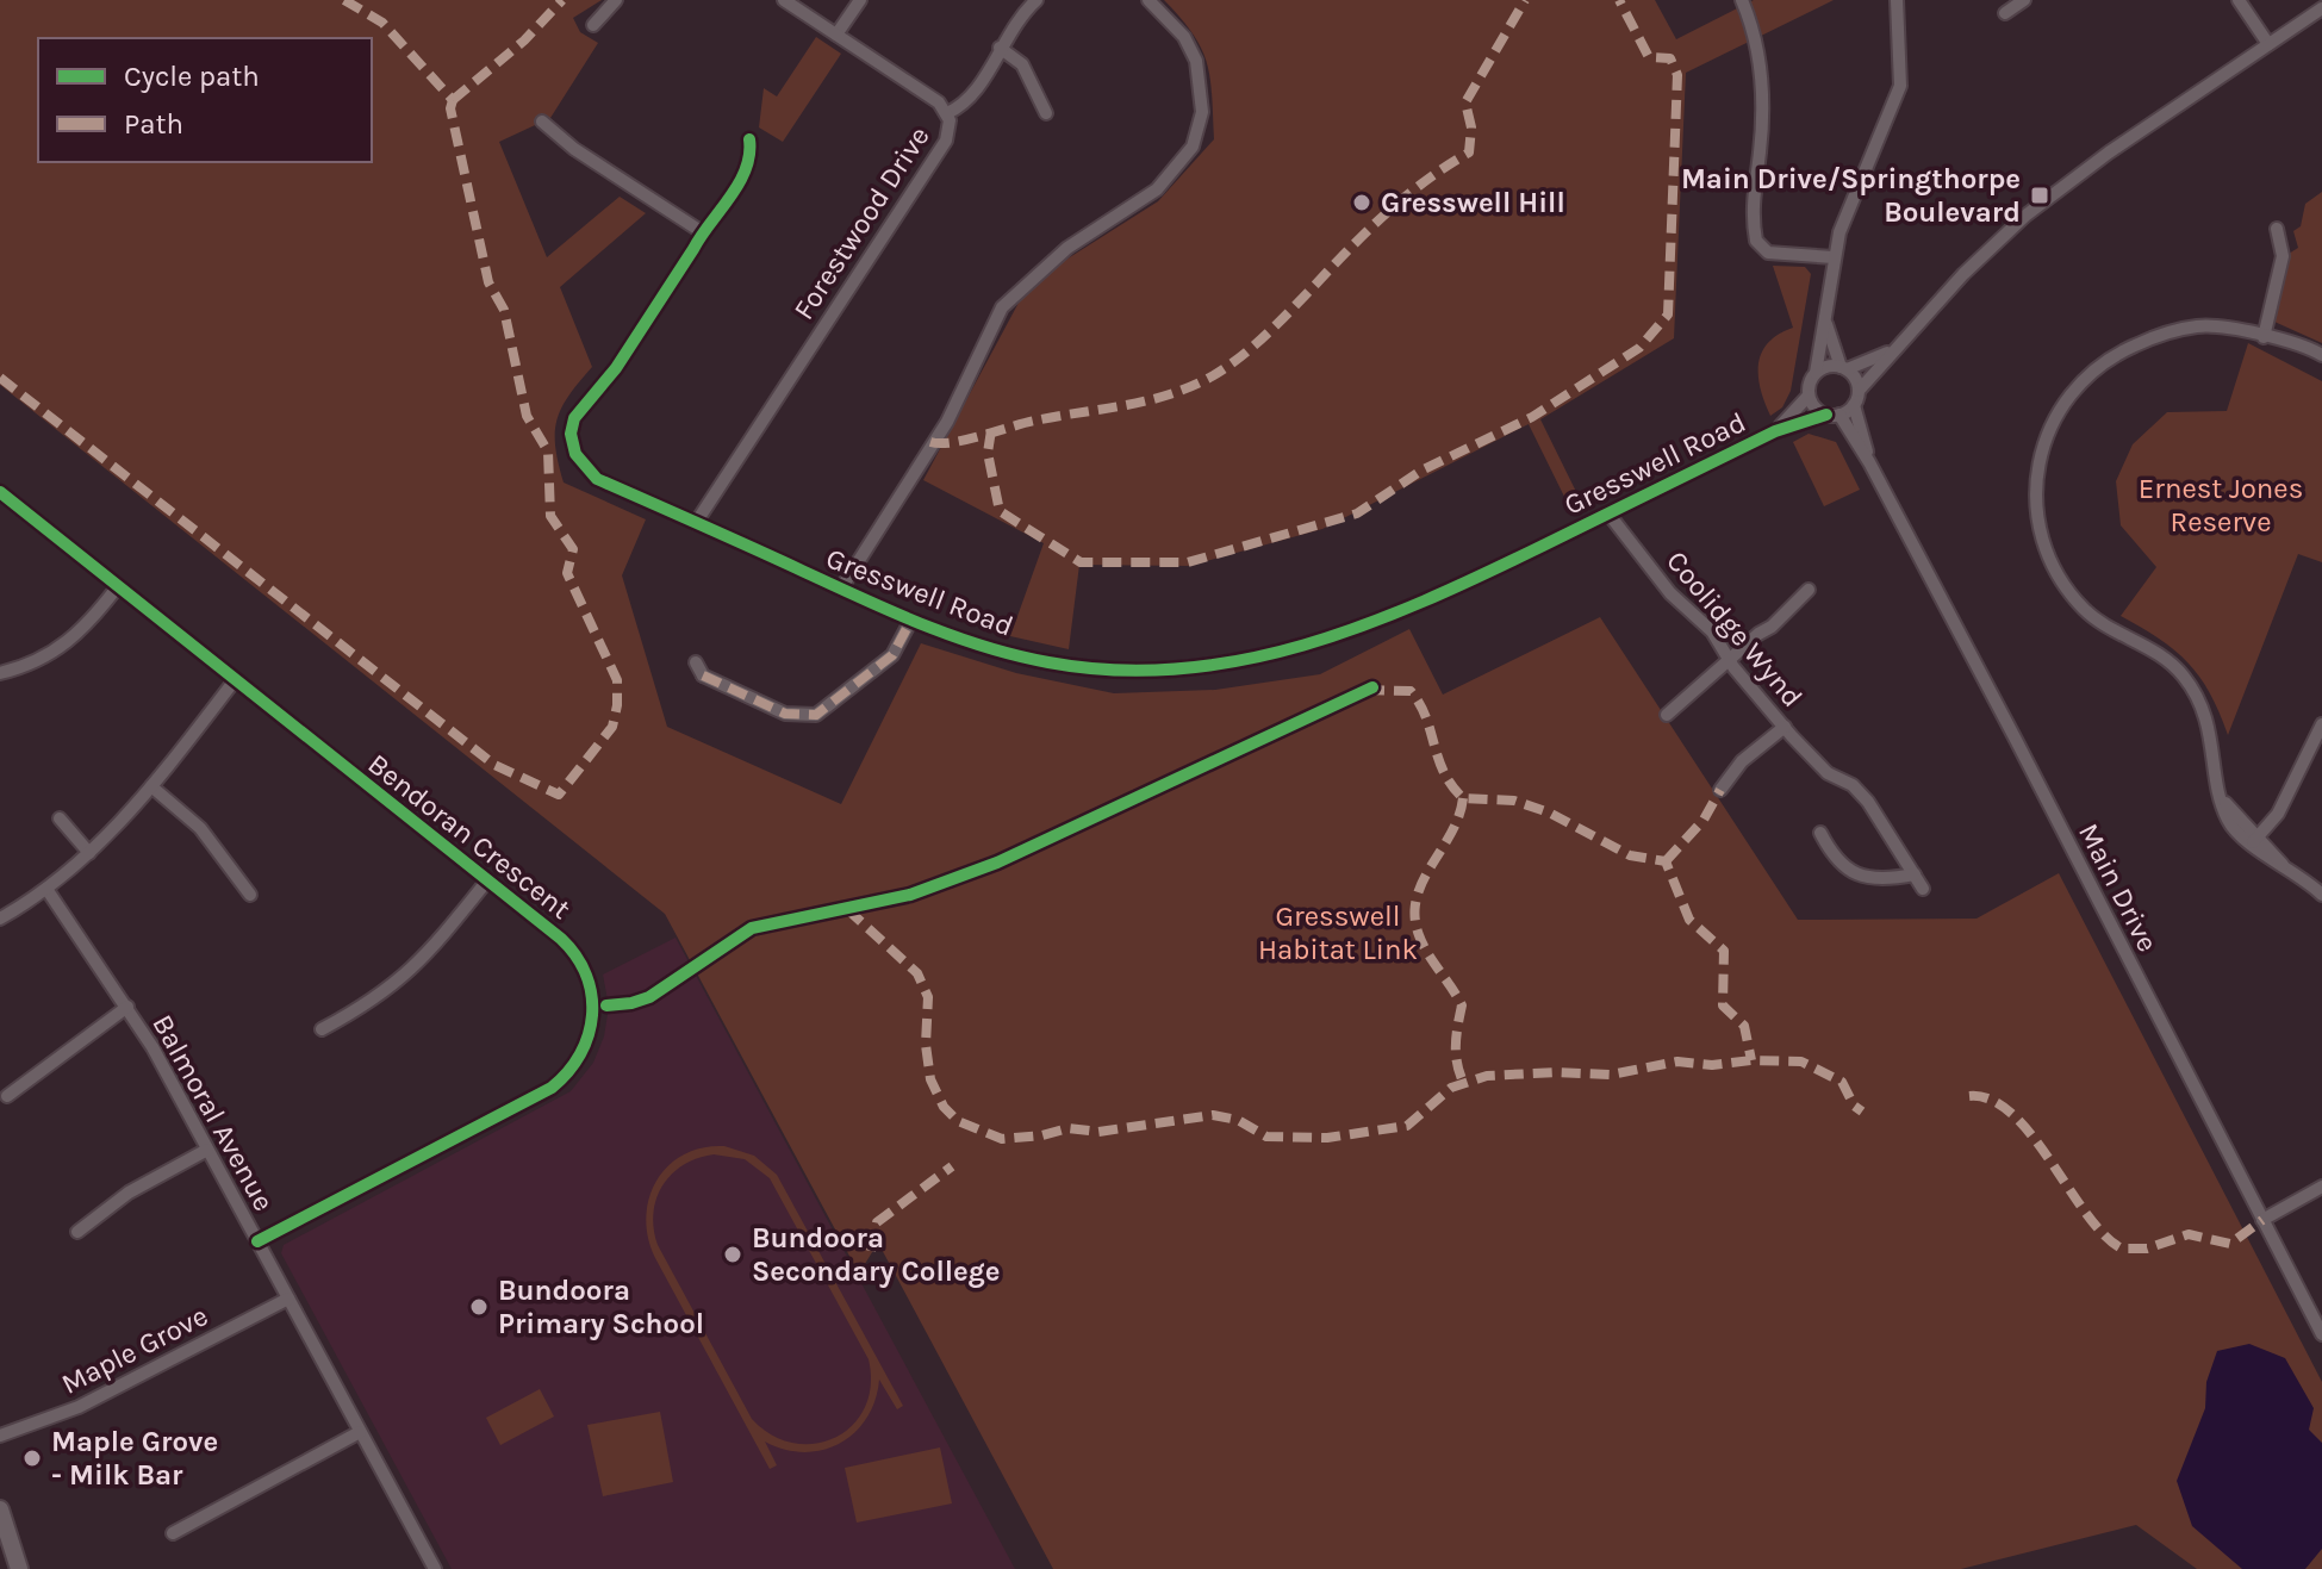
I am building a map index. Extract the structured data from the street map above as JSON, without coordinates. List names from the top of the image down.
{
  "streets": {
    "street": [
      "Forestwood Drive",
      "Gresswell Road",
      "Coolidge Wynd",
      "Bendoran Crescent",
      "Main Drive",
      "Balmoral Avenue",
      "Maple Grove"
    ]
  },
  "crossings": [
    ["Forestwood Drive", "Gresswell Road"],
    ["Gresswell Road", "Coolidge Wynd"],
    ["Gresswell Road", "Main Drive"],
    ["Bendoran Crescent", "Balmoral Avenue"],
    ["Balmoral Avenue", "Maple Grove"]
  ],
  "parks": ["Ernest Jones Reserve", "Gresswell Habitat Link"],
  "places": {
    "transit": ["Main Drive/Springthorpe Boulevard"],
    "other": [
      "Gresswell Hill",
      "Bundoora Secondary College",
      "Bundoora Primary School",
      "Maple Grove - Milk Bar"
    ]
  },
  "legend": ["Cycle path", "Path"]
}
